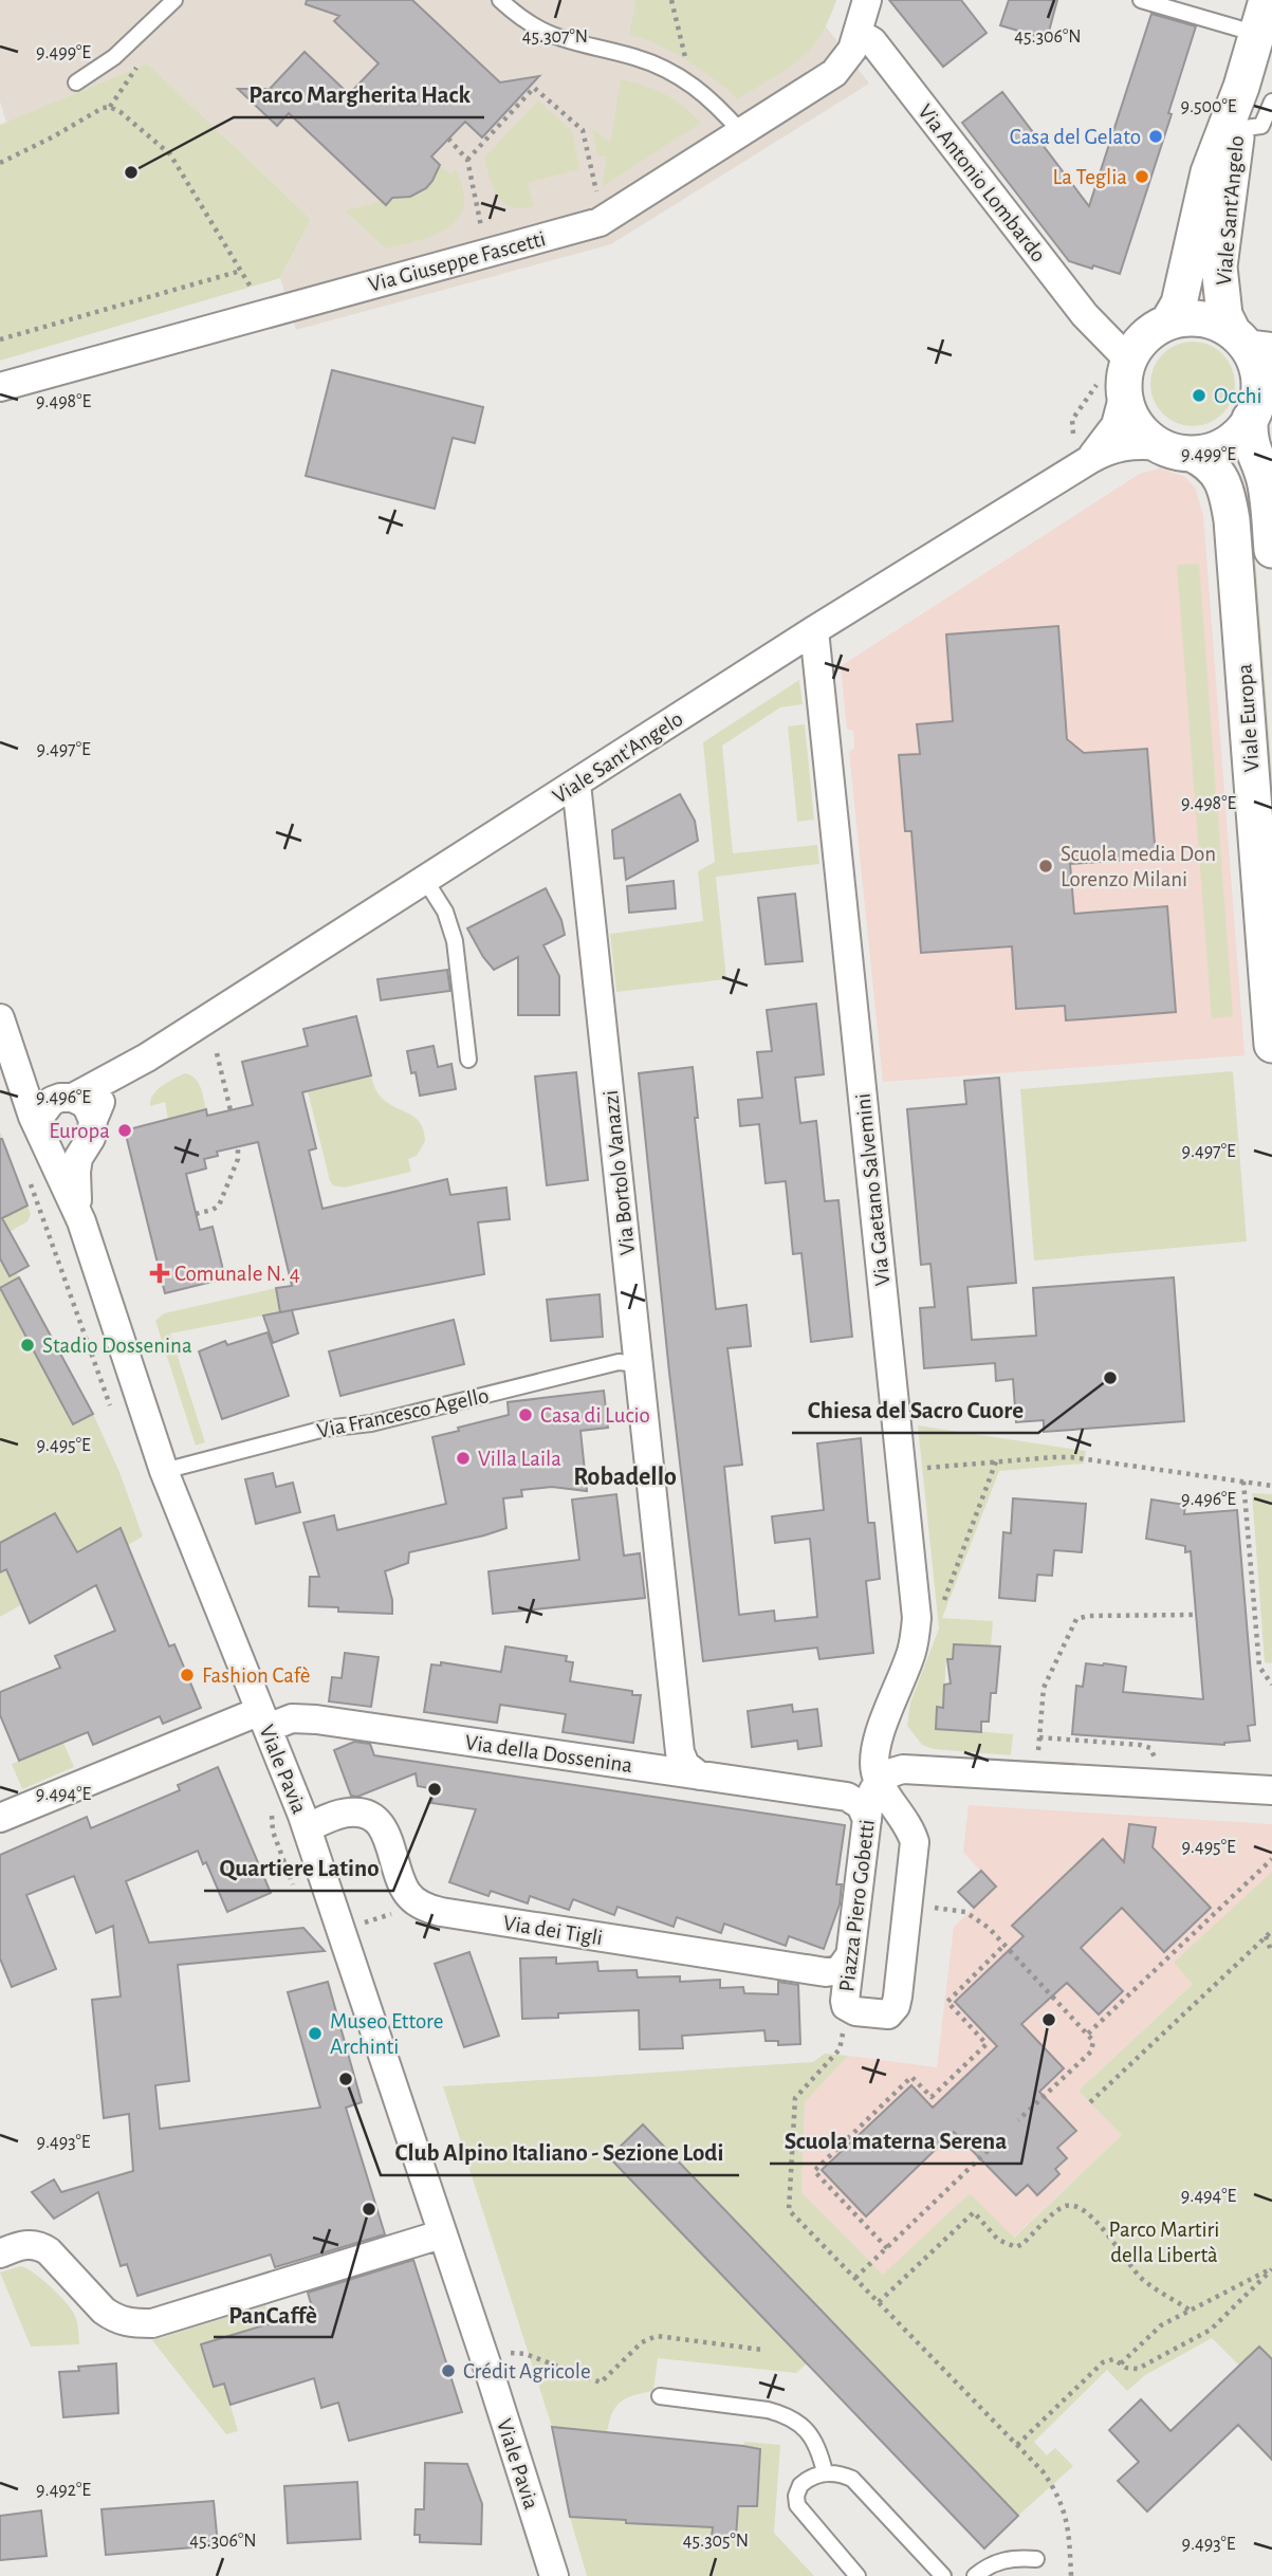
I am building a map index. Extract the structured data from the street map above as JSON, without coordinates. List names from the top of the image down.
{
  "streets": {
    "street": [
      "Via Antonio Lombardo",
      "Viale Sant’Angelo",
      "Via Giuseppe Fascetti",
      "Viale Europa",
      "Viale Sant'Angelo",
      "Via Bortolo Vanazzi",
      "Via Gaetano Salvemini",
      "Via della Dossenina",
      "Viale Pavia",
      "Piazza Piero Gobetti",
      "Via dei Tigli"
    ],
    "lane": ["Via Francesco Agello"]
  },
  "crossings": [
    ["Via Antonio Lombardo", "Viale Sant’Angelo"],
    ["Via Antonio Lombardo", "Via Giuseppe Fascetti"],
    ["Via Antonio Lombardo", "Viale Europa"],
    ["Via Antonio Lombardo", "Viale Sant'Angelo"],
    ["Viale Sant’Angelo", "Viale Europa"],
    ["Viale Sant’Angelo", "Viale Sant'Angelo"],
    ["Viale Europa", "Viale Sant'Angelo"],
    ["Viale Sant'Angelo", "Via Bortolo Vanazzi"],
    ["Viale Sant'Angelo", "Via Gaetano Salvemini"],
    ["Via Bortolo Vanazzi", "Via Francesco Agello"],
    ["Via Bortolo Vanazzi", "Via della Dossenina"],
    ["Via Gaetano Salvemini", "Piazza Piero Gobetti"],
    ["Via Francesco Agello", "Viale Pavia"],
    ["Via della Dossenina", "Viale Pavia"],
    ["Via della Dossenina", "Piazza Piero Gobetti"],
    ["Viale Pavia", "Via dei Tigli"],
    ["Piazza Piero Gobetti", "Via dei Tigli"]
  ],
  "districts": ["Robadello"],
  "parks": ["Parco Martiri della Libertà"],
  "places": {
    "other": [
      "Casa del Gelato",
      "Parco Margherita Hack",
      "La Teglia",
      "Occhi",
      "Scuola media Don Lorenzo Milani",
      "Europa",
      "Stadio Dossenina",
      "Chiesa del Sacro Cuore",
      "Casa di Lucio",
      "Villa Laila",
      "Fashion Cafè",
      "Quartiere Latino",
      "Scuola materna Serena",
      "Museo Ettore Archinti",
      "Club Alpino Italiano - Sezione Lodi",
      "PanCaffè",
      "Crédit Agricole"
    ],
    "health": ["Comunale N. 4"]
  },
  "coordinates": [
    "45.307°N",
    "45.306°N",
    "9.499°E",
    "9.500°E",
    "9.498°E",
    "9.497°E",
    "9.496°E",
    "9.495°E",
    "9.494°E",
    "9.493°E",
    "9.492°E",
    "45.305°N"
  ]
}
